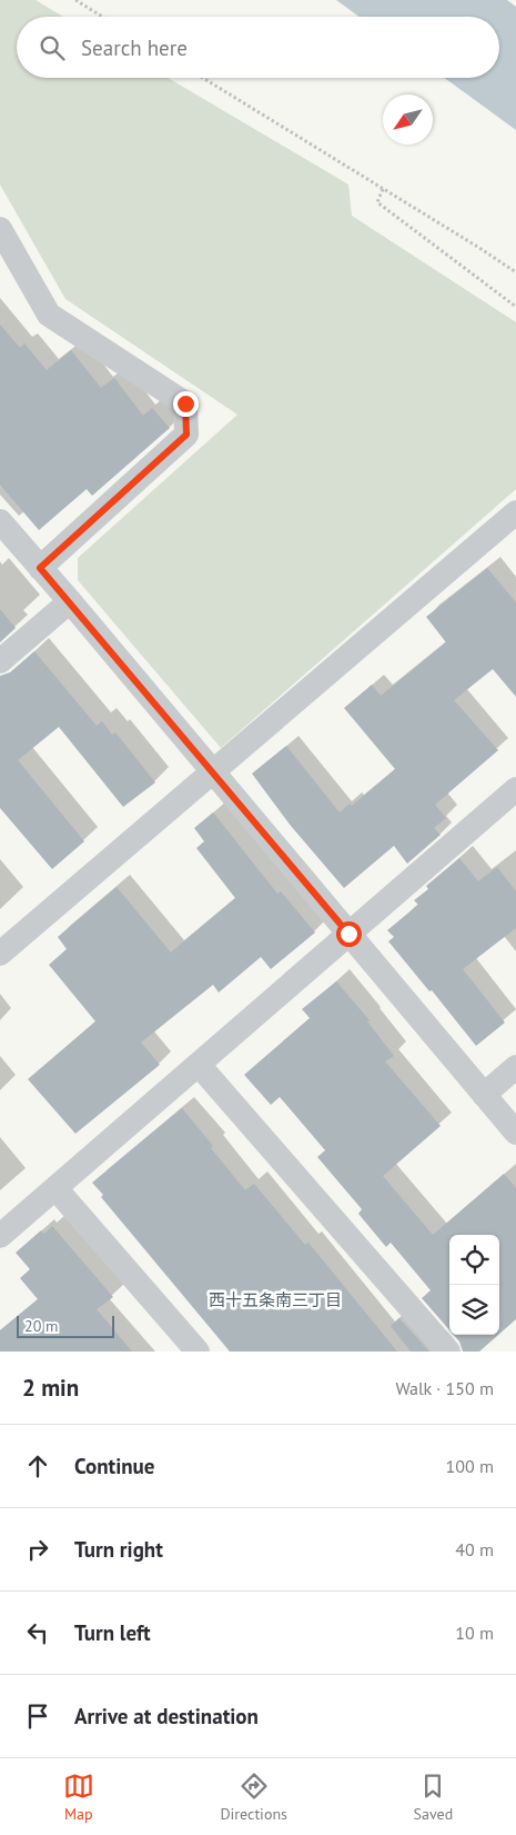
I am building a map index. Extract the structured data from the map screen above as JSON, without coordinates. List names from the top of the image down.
{
  "districts": ["西十五条南三丁目"],
  "scale_bar": "20 m",
  "north": "bottom left",
  "page": {
    "search": "Search here",
    "scale": "20 m",
    "heading": ["2 min", "Walk · 150 m"],
    "list": [
      ["Continue", "100 m"],
      ["Turn right", "40 m"],
      ["Turn left", "10 m"],
      "Arrive at destination"
    ],
    "nav": ["Map", "Directions", "Saved"]
  }
}
